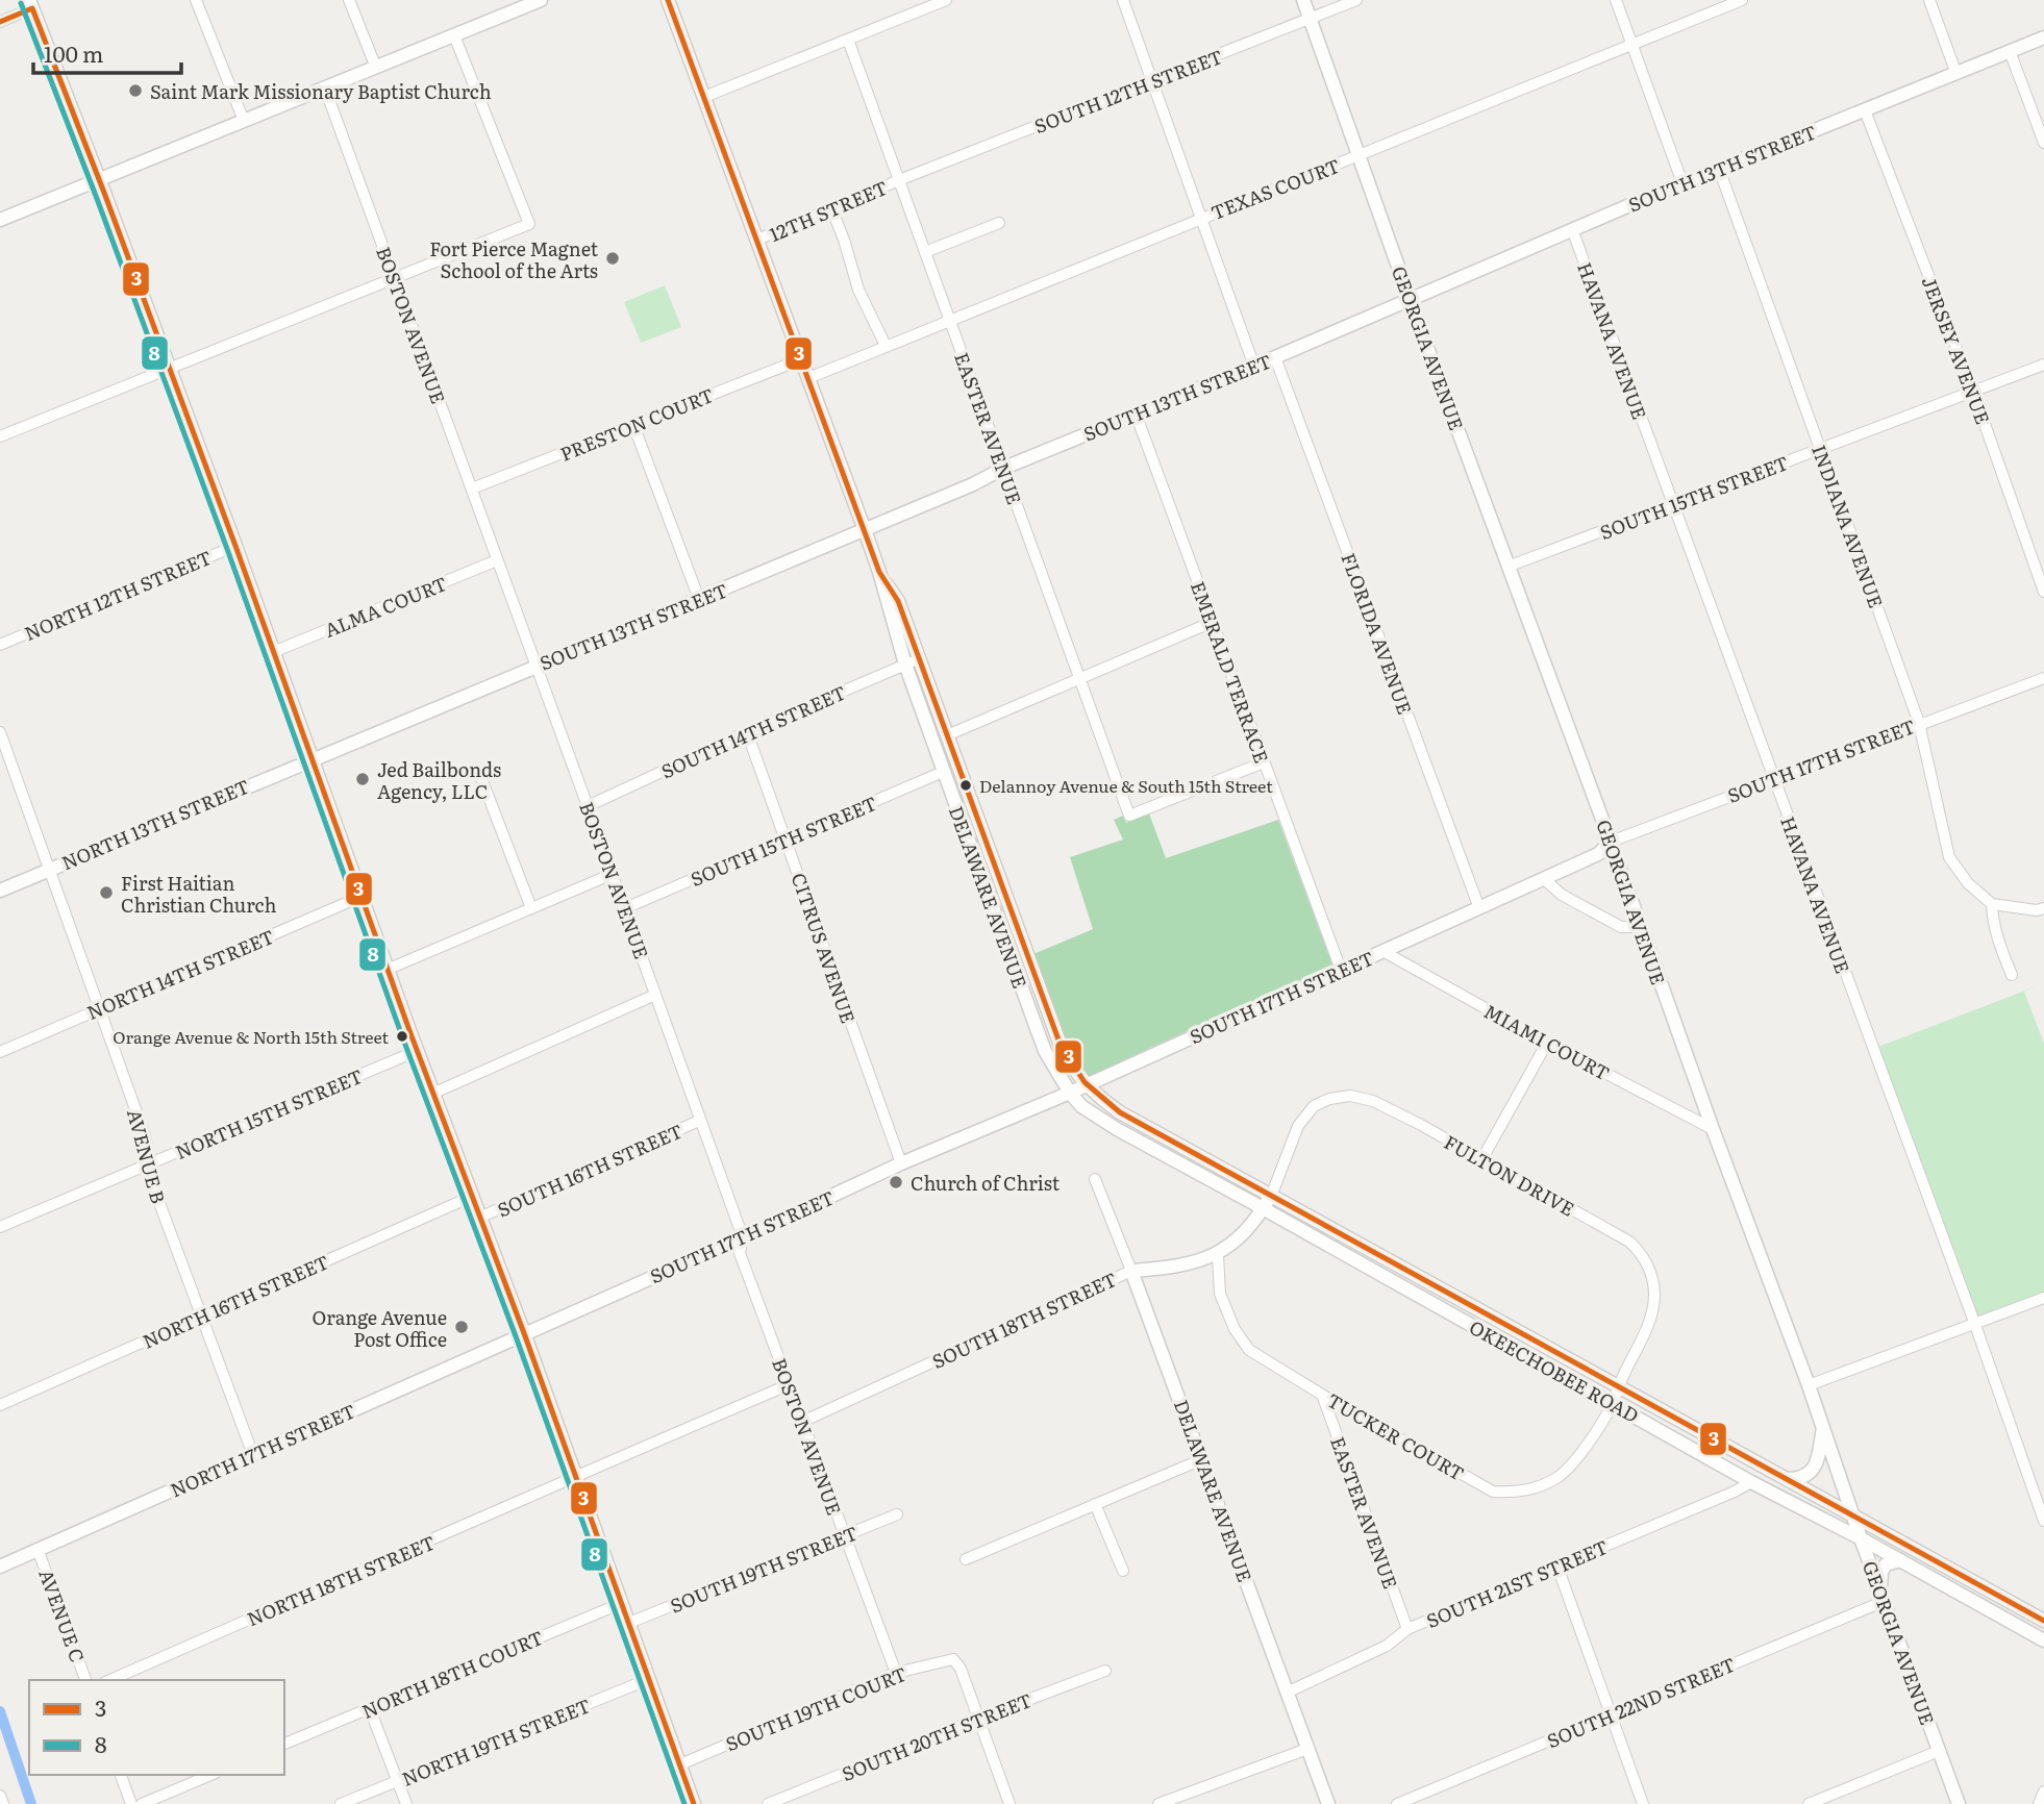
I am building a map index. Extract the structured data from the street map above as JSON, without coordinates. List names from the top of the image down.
{
  "streets": {
    "street": [
      "SOUTH 12TH STREET",
      "SOUTH 13TH STREET",
      "TEXAS COURT",
      "12TH STREET",
      "BOSTON AVENUE",
      "HAVANA AVENUE",
      "GEORGIA AVENUE",
      "JERSEY AVENUE",
      "PRESTON COURT",
      "EASTER AVENUE",
      "SOUTH 15TH STREET",
      "INDIANA AVENUE",
      "NORTH 12TH STREET",
      "ALMA COURT",
      "FLORIDA AVENUE",
      "EMERALD TERRACE",
      "SOUTH 14TH STREET",
      "SOUTH 17TH STREET",
      "NORTH 13TH STREET",
      "DELAWARE AVENUE",
      "CITRUS AVENUE",
      "NORTH 14TH STREET",
      "MIAMI COURT",
      "NORTH 15TH STREET",
      "AVENUE B",
      "SOUTH 16TH STREET",
      "FULTON DRIVE",
      "NORTH 16TH STREET",
      "SOUTH 18TH STREET",
      "OKEECHOBEE ROAD",
      "TUCKER COURT",
      "NORTH 17TH STREET",
      "SOUTH 19TH STREET",
      "NORTH 18TH STREET",
      "SOUTH 21ST STREET",
      "AVENUE C",
      "NORTH 18TH COURT",
      "SOUTH 22ND STREET",
      "SOUTH 19TH COURT",
      "SOUTH 20TH STREET",
      "NORTH 19TH STREET"
    ]
  },
  "crossings": [
    ["SOUTH 12TH STREET", "12TH STREET"],
    ["SOUTH 12TH STREET", "GEORGIA AVENUE"],
    ["SOUTH 12TH STREET", "EASTER AVENUE"],
    ["SOUTH 13TH STREET", "BOSTON AVENUE"],
    ["SOUTH 13TH STREET", "HAVANA AVENUE"],
    ["SOUTH 13TH STREET", "GEORGIA AVENUE"],
    ["SOUTH 13TH STREET", "JERSEY AVENUE"],
    ["SOUTH 13TH STREET", "EASTER AVENUE"],
    ["SOUTH 13TH STREET", "INDIANA AVENUE"],
    ["SOUTH 13TH STREET", "FLORIDA AVENUE"],
    ["SOUTH 13TH STREET", "EMERALD TERRACE"],
    ["SOUTH 13TH STREET", "NORTH 13TH STREET"],
    ["SOUTH 13TH STREET", "DELAWARE AVENUE"],
    ["TEXAS COURT", "GEORGIA AVENUE"],
    ["TEXAS COURT", "EASTER AVENUE"],
    ["TEXAS COURT", "DELAWARE AVENUE"],
    ["12TH STREET", "EASTER AVENUE"],
    ["12TH STREET", "DELAWARE AVENUE"],
    ["BOSTON AVENUE", "PRESTON COURT"],
    ["BOSTON AVENUE", "SOUTH 15TH STREET"],
    ["BOSTON AVENUE", "ALMA COURT"],
    ["BOSTON AVENUE", "SOUTH 14TH STREET"],
    ["BOSTON AVENUE", "SOUTH 17TH STREET"],
    ["BOSTON AVENUE", "SOUTH 16TH STREET"],
    ["BOSTON AVENUE", "SOUTH 18TH STREET"],
    ["BOSTON AVENUE", "SOUTH 19TH STREET"],
    ["BOSTON AVENUE", "SOUTH 19TH COURT"],
    ["HAVANA AVENUE", "SOUTH 15TH STREET"],
    ["HAVANA AVENUE", "SOUTH 17TH STREET"],
    ["GEORGIA AVENUE", "SOUTH 15TH STREET"],
    ["GEORGIA AVENUE", "SOUTH 17TH STREET"],
    ["GEORGIA AVENUE", "MIAMI COURT"],
    ["GEORGIA AVENUE", "OKEECHOBEE ROAD"],
    ["GEORGIA AVENUE", "SOUTH 22ND STREET"],
    ["JERSEY AVENUE", "SOUTH 15TH STREET"],
    ["PRESTON COURT", "DELAWARE AVENUE"],
    ["EASTER AVENUE", "EMERALD TERRACE"],
    ["EASTER AVENUE", "TUCKER COURT"],
    ["EASTER AVENUE", "SOUTH 21ST STREET"],
    ["SOUTH 15TH STREET", "INDIANA AVENUE"],
    ["SOUTH 15TH STREET", "DELAWARE AVENUE"],
    ["SOUTH 15TH STREET", "CITRUS AVENUE"],
    ["INDIANA AVENUE", "SOUTH 17TH STREET"],
    ["FLORIDA AVENUE", "SOUTH 17TH STREET"],
    ["EMERALD TERRACE", "SOUTH 17TH STREET"],
    ["SOUTH 14TH STREET", "DELAWARE AVENUE"],
    ["SOUTH 14TH STREET", "CITRUS AVENUE"],
    ["SOUTH 17TH STREET", "DELAWARE AVENUE"],
    ["SOUTH 17TH STREET", "CITRUS AVENUE"],
    ["SOUTH 17TH STREET", "MIAMI COURT"],
    ["SOUTH 17TH STREET", "OKEECHOBEE ROAD"],
    ["SOUTH 17TH STREET", "NORTH 17TH STREET"],
    ["NORTH 13TH STREET", "AVENUE B"],
    ["DELAWARE AVENUE", "SOUTH 18TH STREET"],
    ["DELAWARE AVENUE", "OKEECHOBEE ROAD"],
    ["DELAWARE AVENUE", "SOUTH 21ST STREET"],
    ["NORTH 14TH STREET", "AVENUE B"],
    ["NORTH 15TH STREET", "AVENUE B"],
    ["AVENUE B", "NORTH 16TH STREET"],
    ["AVENUE B", "NORTH 17TH STREET"],
    ["FULTON DRIVE", "SOUTH 18TH STREET"],
    ["FULTON DRIVE", "OKEECHOBEE ROAD"],
    ["FULTON DRIVE", "TUCKER COURT"],
    ["SOUTH 18TH STREET", "OKEECHOBEE ROAD"],
    ["SOUTH 18TH STREET", "TUCKER COURT"],
    ["OKEECHOBEE ROAD", "TUCKER COURT"],
    ["OKEECHOBEE ROAD", "SOUTH 21ST STREET"],
    ["NORTH 17TH STREET", "AVENUE C"],
    ["SOUTH 19TH COURT", "SOUTH 20TH STREET"]
  ],
  "places": [
    "Saint Mark Missionary Baptist Church",
    "Fort Pierce Magnet School of the Arts",
    "Jed Bailbonds Agency, LLC",
    "Delannoy Avenue & South 15th Street",
    "First Haitian Christian Church",
    "Orange Avenue & North 15th Street",
    "Church of Christ",
    "Orange Avenue Post Office"
  ],
  "lines": ["transit line 3", "transit line 8"],
  "legend": ["3", "8"],
  "scale_bar": "100 m"
}
